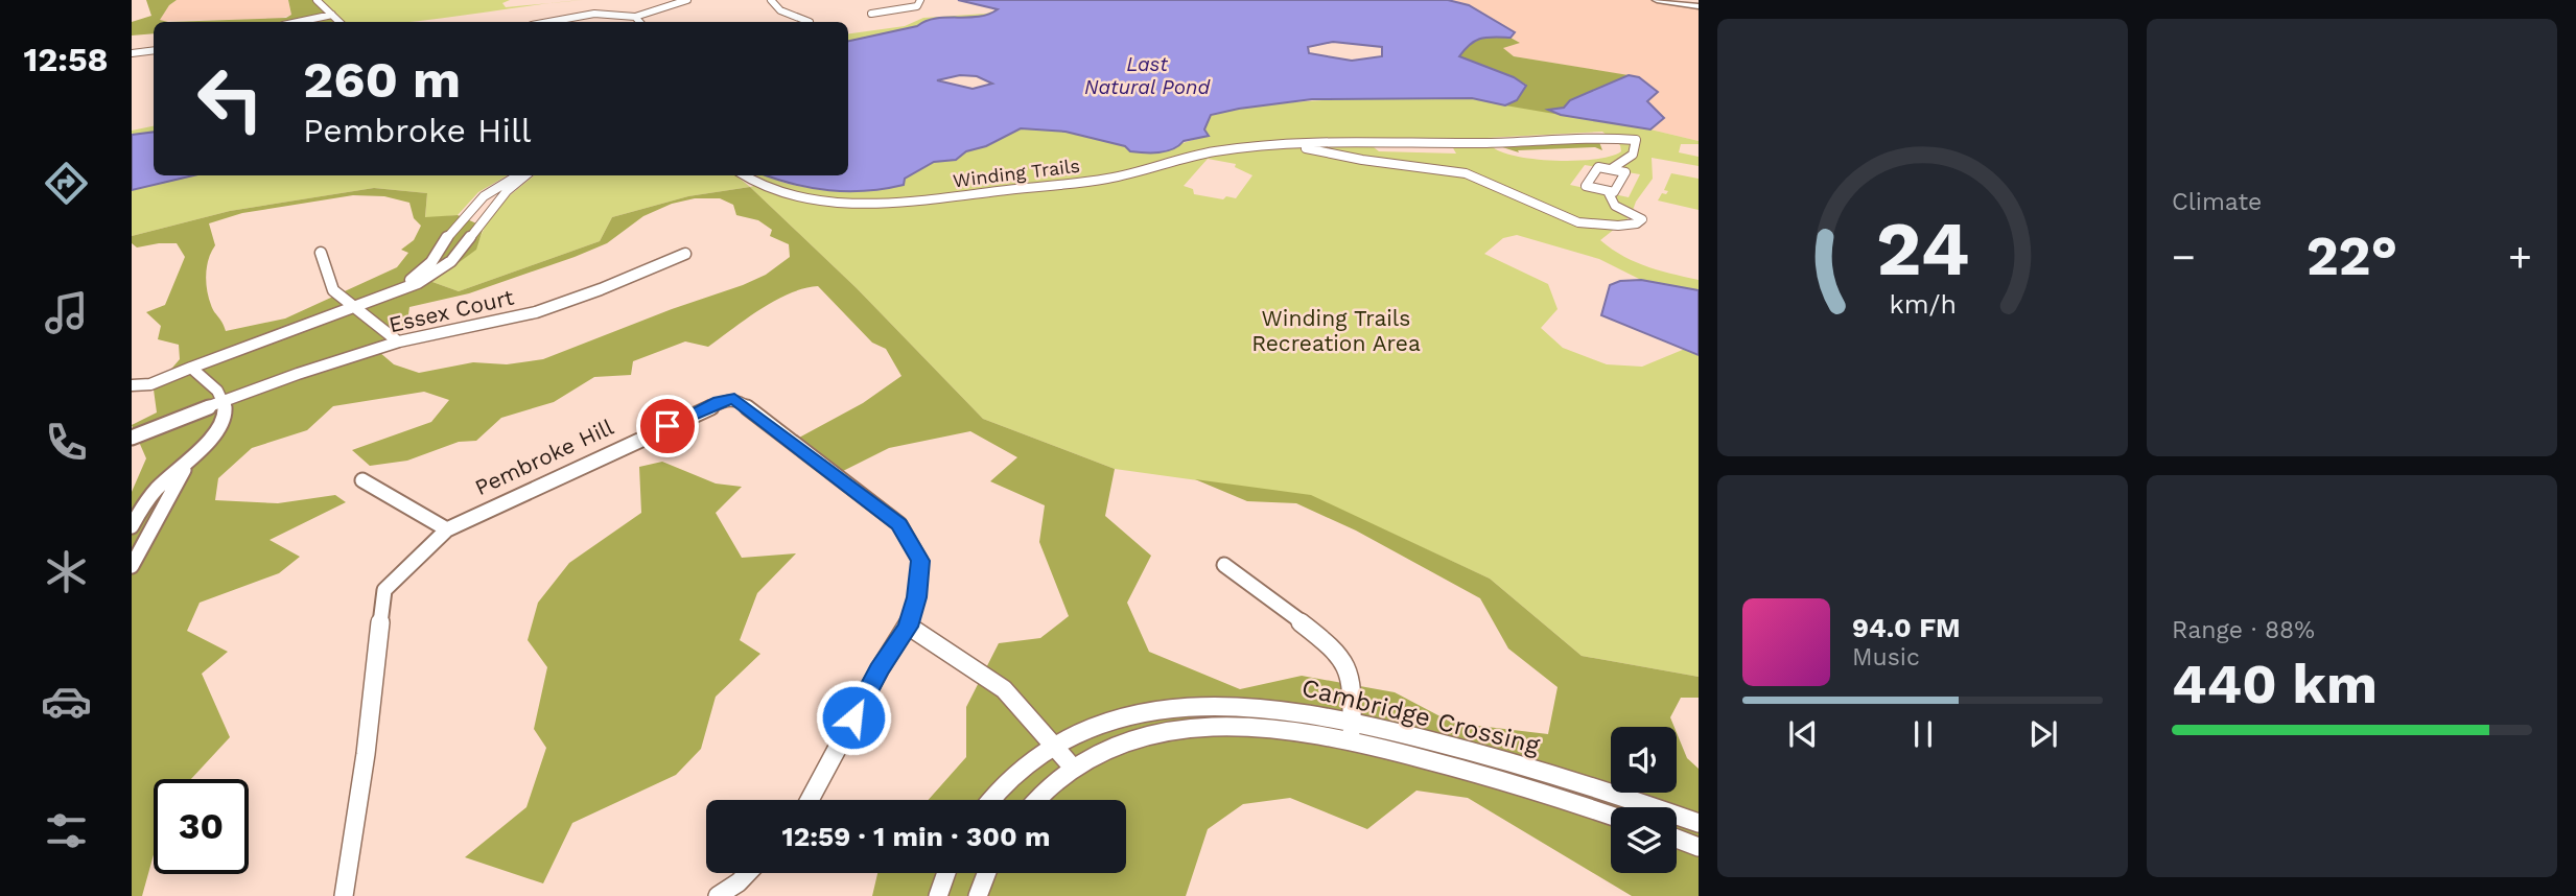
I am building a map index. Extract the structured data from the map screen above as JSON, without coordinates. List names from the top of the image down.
{
  "streets": {
    "street": [
      "Winding Trails",
      "Essex Court",
      "Pembroke Hill",
      "Cambridge Crossing"
    ]
  },
  "water": ["Last Natural Pond"],
  "parks": ["Winding Trails Recreation Area"],
  "page": {
    "tabs": "12:58",
    "tile": [
      "Climate",
      ["Range · 88%", "440 km"]
    ],
    "turn": ["260 m", "Pembroke Hill"],
    "heat": ["−", "22°", "+"],
    "song": ["94.0 FM", "Music"],
    "limit": "30",
    "trip": "12:59 · 1 min · 300 m",
    "gauge": ["24", "km/h"]
  }
}
